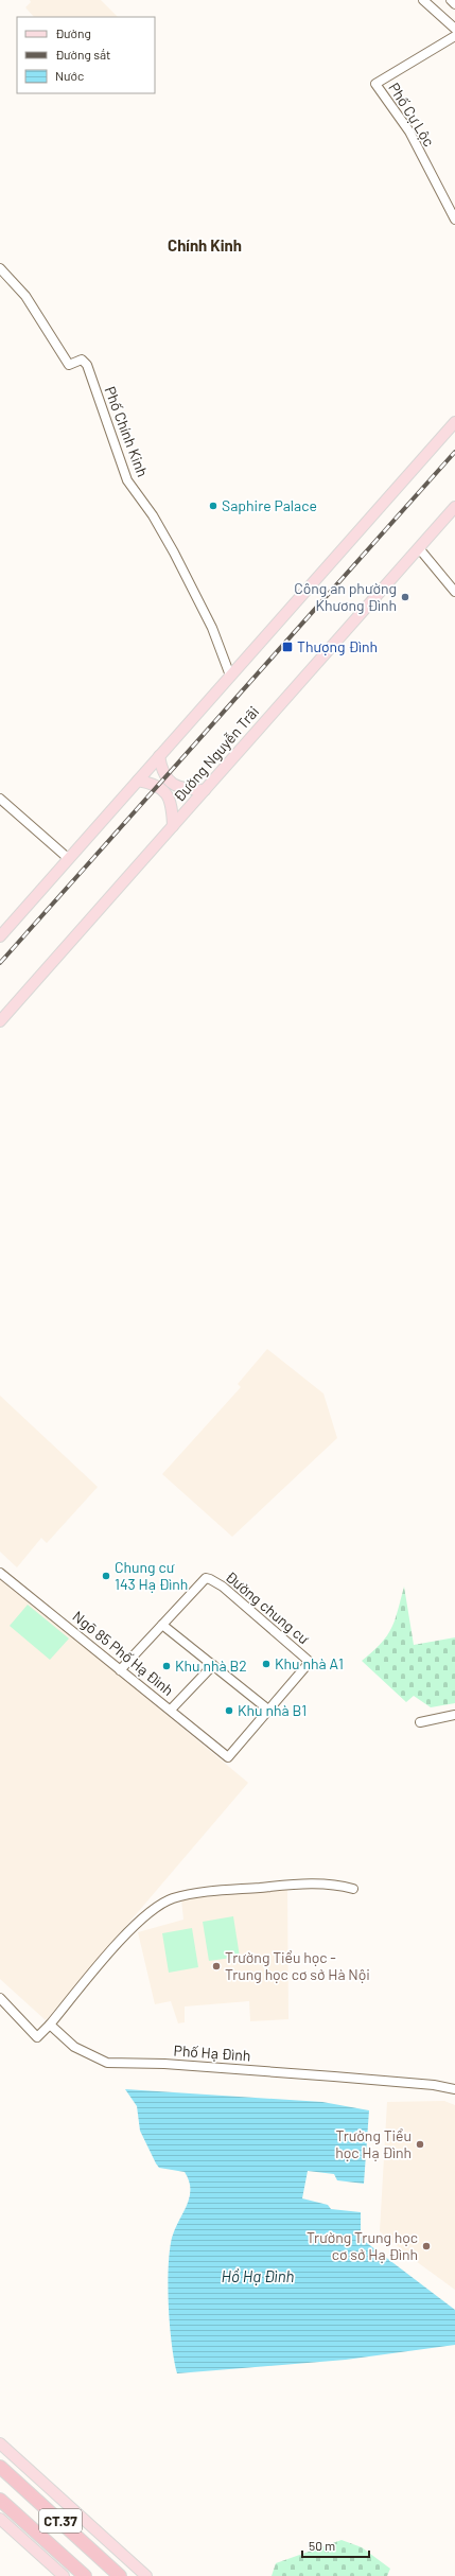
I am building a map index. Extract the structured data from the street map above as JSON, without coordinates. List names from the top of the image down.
{
  "streets": {
    "highway": ["CT.37"],
    "main road": ["Đường Nguyễn Trãi"],
    "street": [
      "Phố Cự Lộc",
      "Phố Chính Kinh",
      "Đường chung cư",
      "Ngõ 85 Phố Hạ Đình",
      "Phố Hạ Đình"
    ]
  },
  "crossings": [
    ["Đường chung cư", "Ngõ 85 Phố Hạ Đình"]
  ],
  "districts": ["Chính Kinh"],
  "water": ["Hồ Hạ Đình"],
  "places": {
    "other": [
      "Saphire Palace",
      "Công an phường Khương Đình",
      "Chung cư 143 Hạ Đình",
      "Khu nhà A1",
      "Khu nhà B2",
      "Khu nhà B1",
      "Trường Tiểu học - Trung học cơ sở Hà Nội",
      "Trường Tiểu học Hạ Đình",
      "Trường Trung học cơ sở Hạ Đình"
    ],
    "transit": ["Thượng Đình"]
  },
  "legend": ["Đường", "Đường sắt", "Nước"],
  "scale_bar": "50 m"
}
